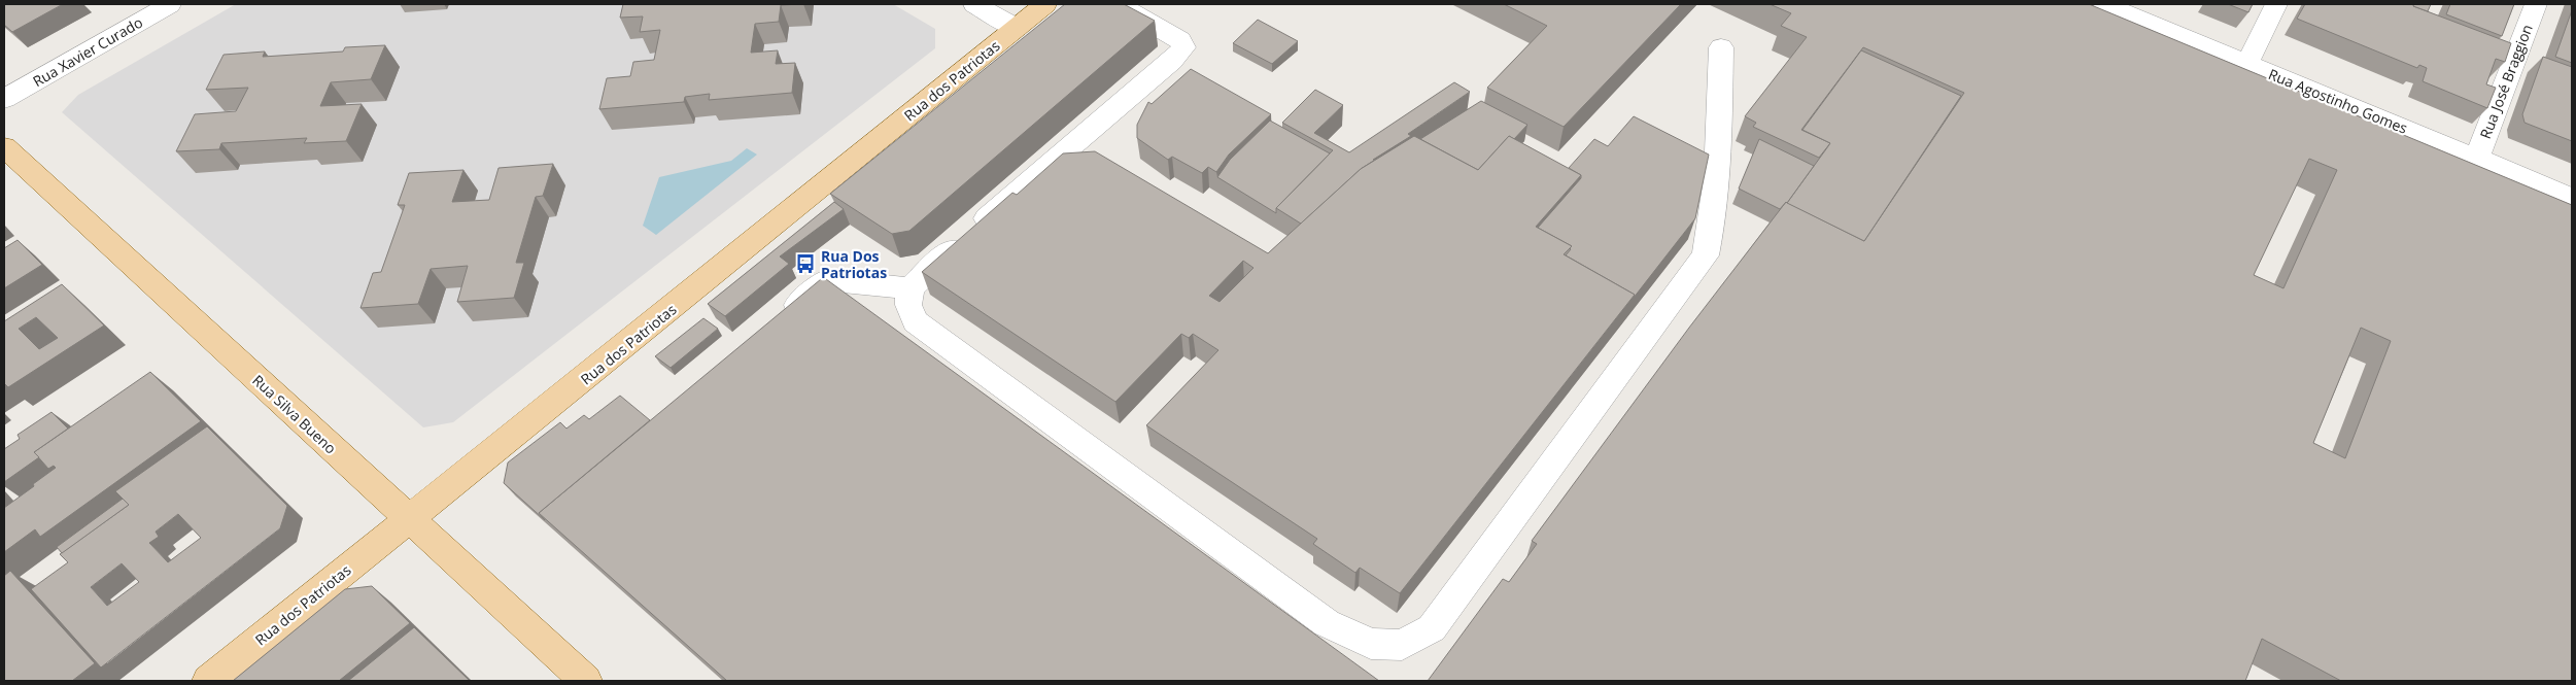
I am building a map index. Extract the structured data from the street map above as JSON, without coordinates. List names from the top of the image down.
{
  "streets": {
    "main road": ["Rua dos Patriotas", "Rua Silva Bueno"],
    "street": ["Rua Xavier Curado", "Rua José Braggion", "Rua Agostinho Gomes"]
  },
  "crossings": [
    ["Rua dos Patriotas", "Rua Silva Bueno"],
    ["Rua José Braggion", "Rua Agostinho Gomes"]
  ],
  "places": {
    "bus stop": ["Rua Dos Patriotas"]
  }
}
